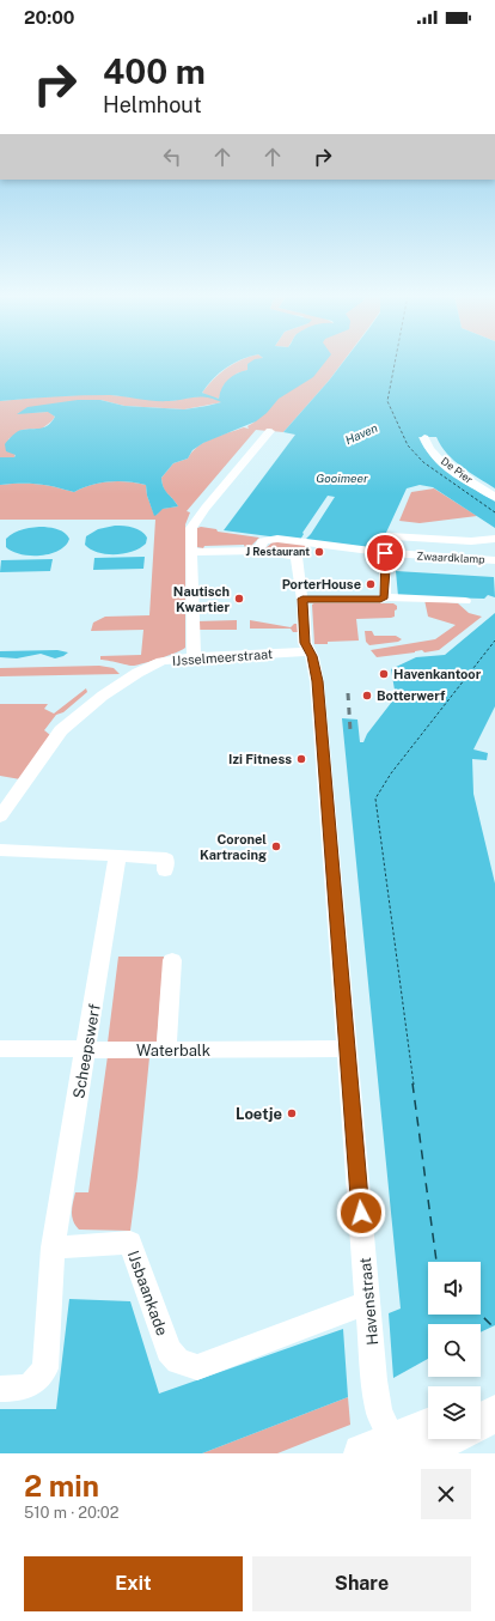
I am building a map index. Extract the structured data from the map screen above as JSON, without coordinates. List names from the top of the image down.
{
  "streets": {
    "street": [
      "De Pier",
      "Zwaardklamp",
      "IJsselmeerstraat",
      "Waterbalk",
      "Scheepswerf",
      "IJsbaankade",
      "Havenstraat"
    ]
  },
  "crossings": [
    ["IJsselmeerstraat", "Havenstraat"],
    ["Waterbalk", "Scheepswerf"],
    ["Waterbalk", "Havenstraat"],
    ["Scheepswerf", "IJsbaankade"],
    ["IJsbaankade", "Havenstraat"]
  ],
  "water": ["Haven", "Gooimeer"],
  "places": [
    "J Restaurant",
    "PorterHouse",
    "Nautisch Kwartier",
    "Havenkantoor",
    "Botterwerf",
    "Izi Fitness",
    "Coronel Kartracing",
    "Loetje"
  ],
  "page": {
    "status": "20:00",
    "turn": ["400 m", "Helmhout"],
    "heading": ["2 min", "510 m · 20:02"],
    "buttons": ["Exit", "Share"]
  }
}
